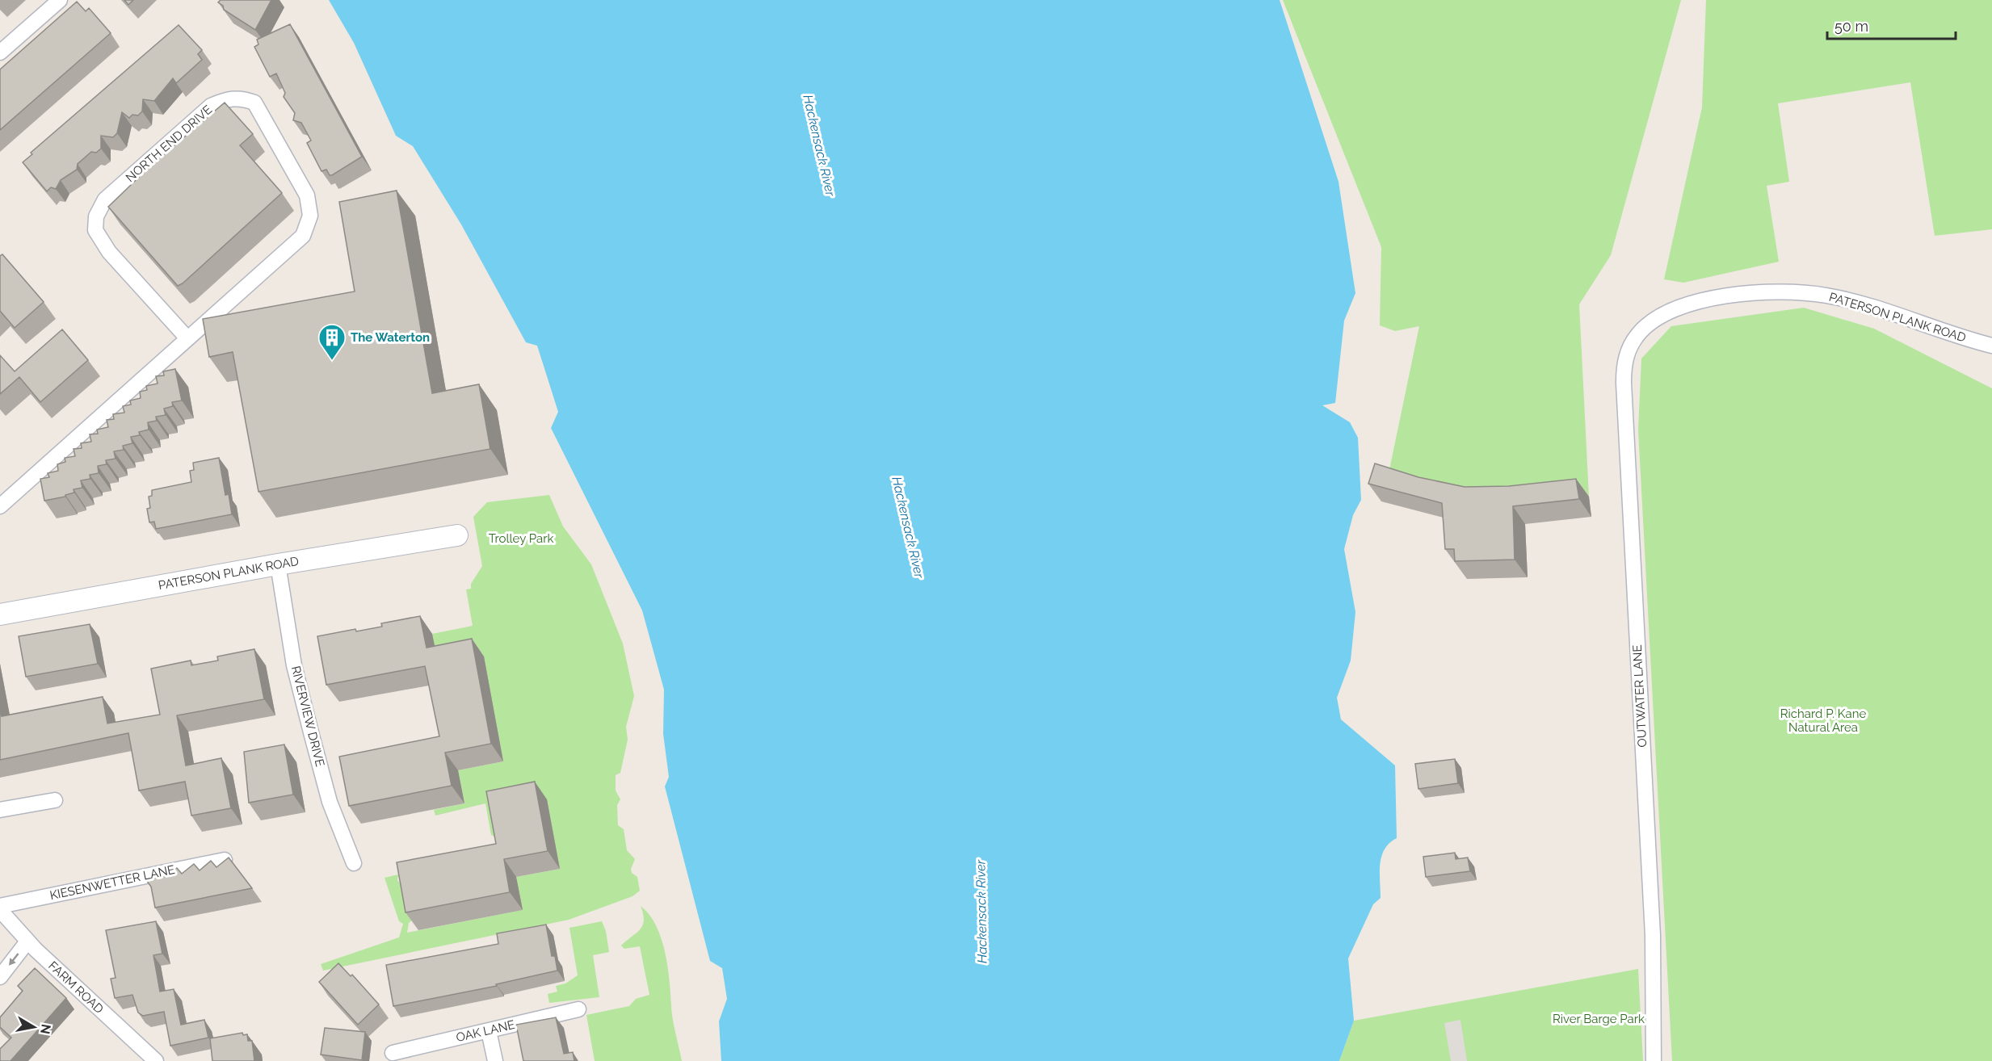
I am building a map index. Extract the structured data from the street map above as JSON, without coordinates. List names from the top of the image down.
{
  "streets": {
    "street": [
      "NORTH END DRIVE",
      "PATERSON PLANK ROAD",
      "OUTWATER LANE",
      "RIVERVIEW DRIVE",
      "KIESENWETTER LANE",
      "FARM ROAD",
      "OAK LANE"
    ]
  },
  "crossings": [
    ["PATERSON PLANK ROAD", "OUTWATER LANE"],
    ["PATERSON PLANK ROAD", "RIVERVIEW DRIVE"]
  ],
  "water": ["Hackensack River"],
  "parks": ["Trolley Park", "Richard P. Kane Natural Area", "River Barge Park"],
  "places": {
    "building": ["The Waterton"]
  },
  "scale_bar": "50 m",
  "north": "right"
}
